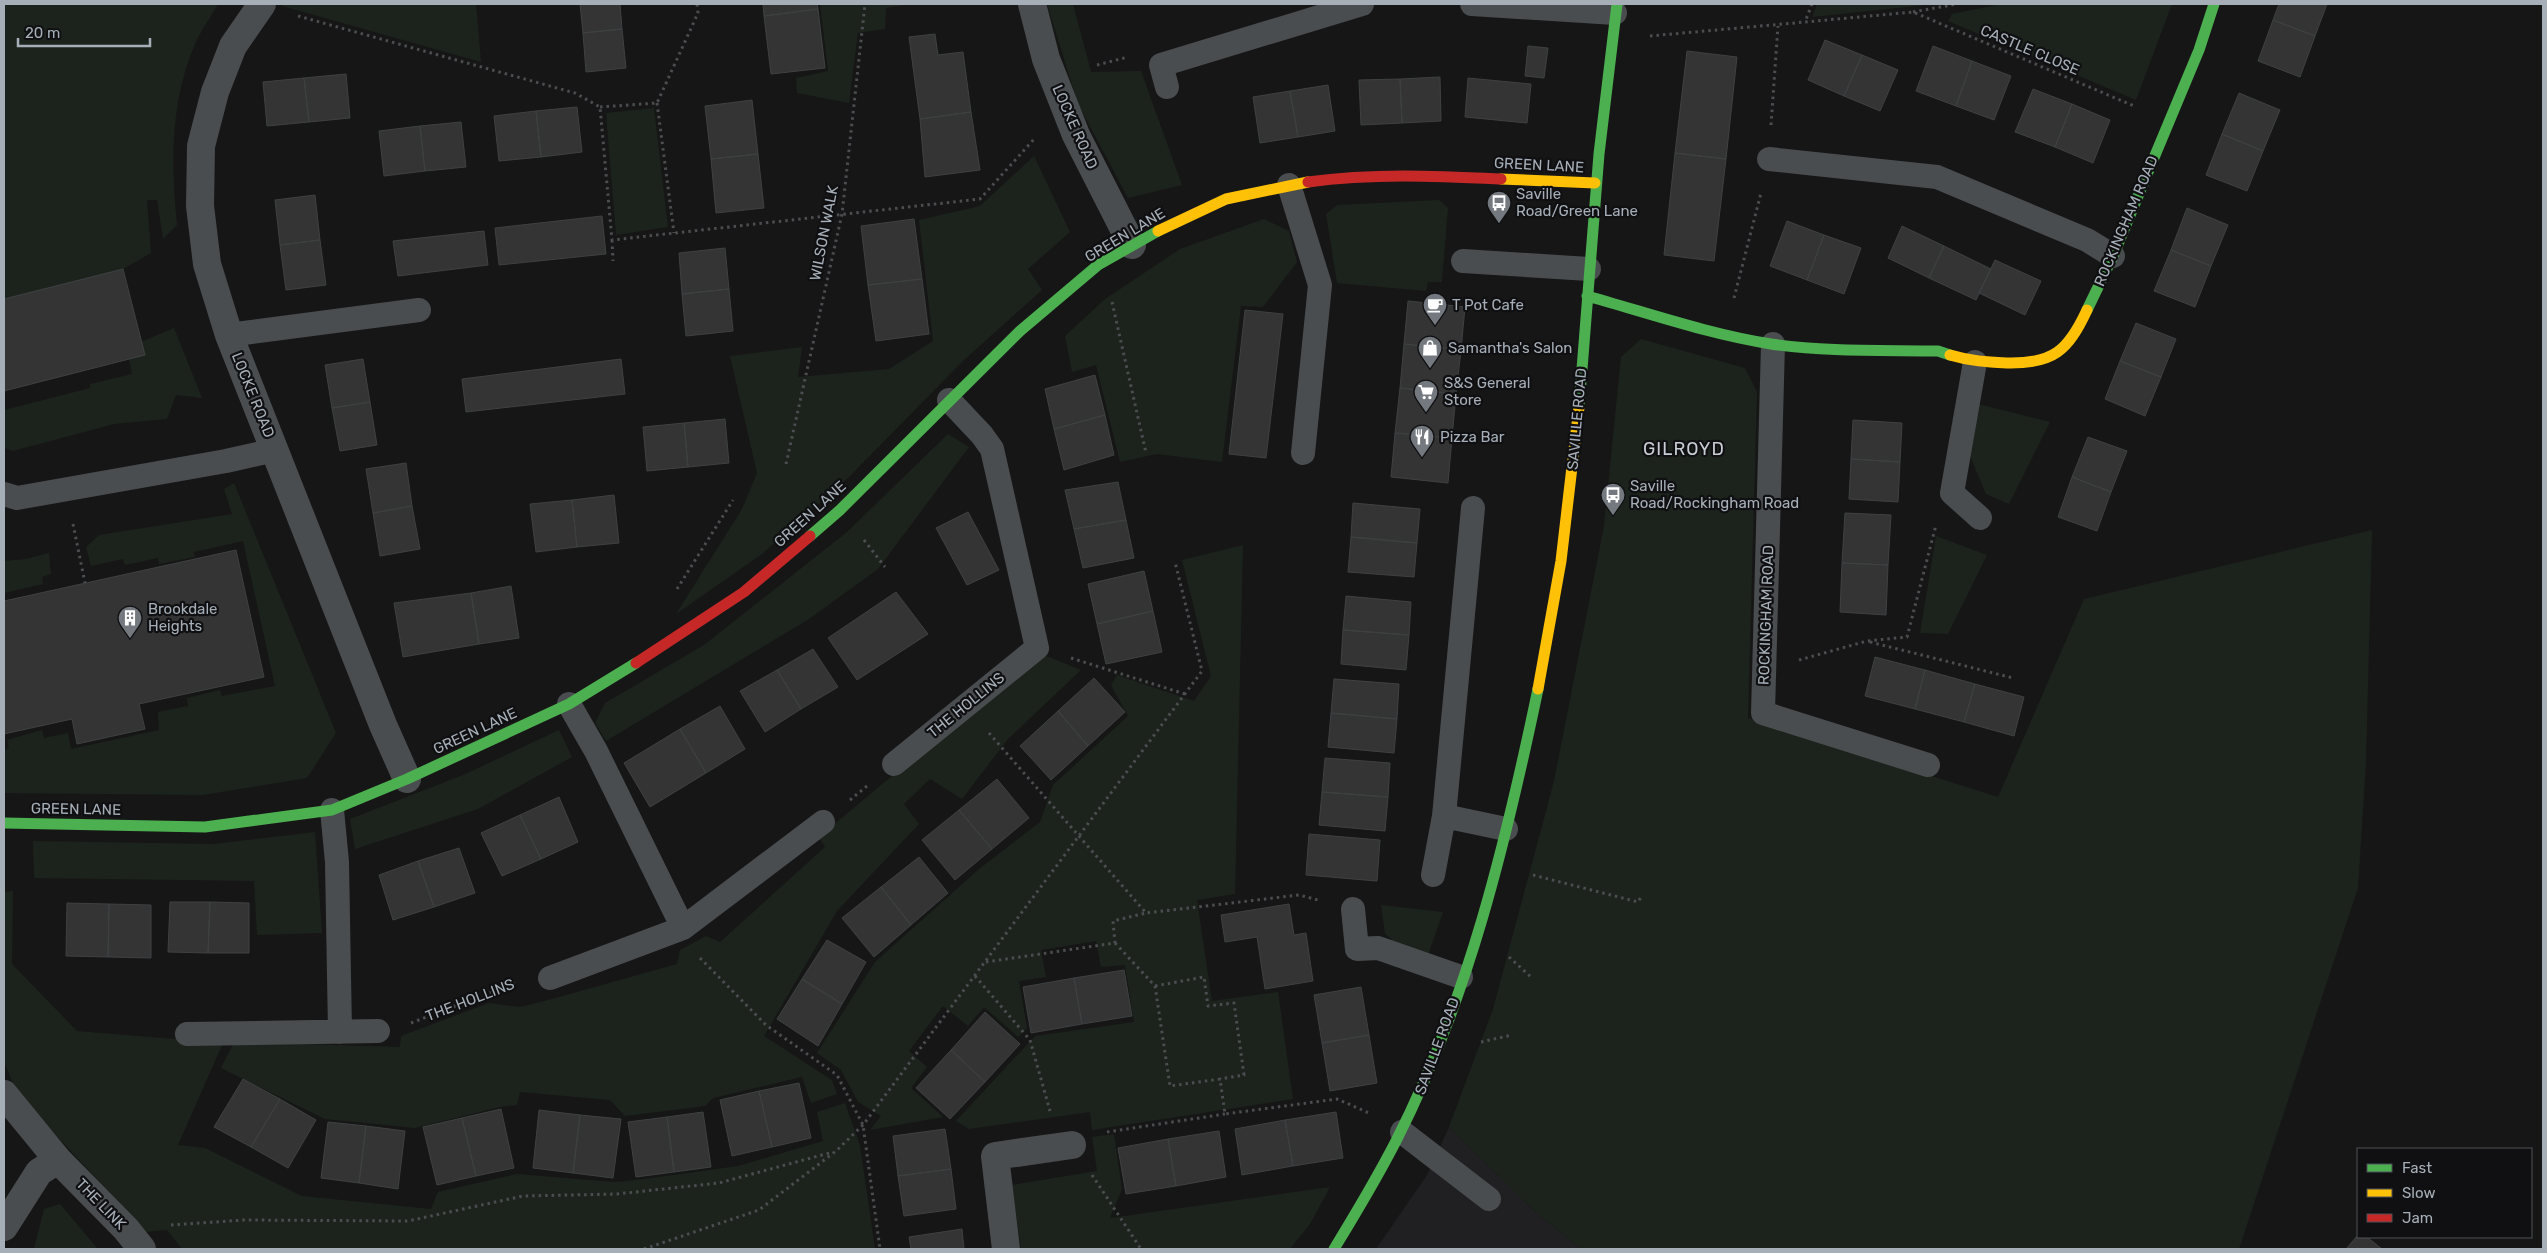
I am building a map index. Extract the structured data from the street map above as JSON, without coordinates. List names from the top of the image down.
{
  "streets": {
    "street": [
      "LOCKE ROAD",
      "GREEN LANE",
      "ROCKINGHAM ROAD",
      "SAVILLE ROAD",
      "THE LINK"
    ],
    "lane": ["THE HOLLINS"],
    "path": ["CASTLE CLOSE", "WILSON WALK"]
  },
  "crossings": [
    ["CASTLE CLOSE", "SAVILLE ROAD"],
    ["LOCKE ROAD", "GREEN LANE"],
    ["GREEN LANE", "SAVILLE ROAD"],
    ["ROCKINGHAM ROAD", "SAVILLE ROAD"]
  ],
  "districts": ["GILROYD"],
  "places": {
    "bus stop": ["Saville Road/Green Lane", "Saville Road/Rockingham Road"],
    "cafe": ["T Pot Cafe"],
    "shop": ["Samantha's Salon"],
    "supermarket": ["S&S General Store"],
    "restaurant": ["Pizza Bar"],
    "building": ["Brookdale Heights"]
  },
  "legend": ["Fast", "Slow", "Jam"],
  "scale_bar": "20 m"
}
